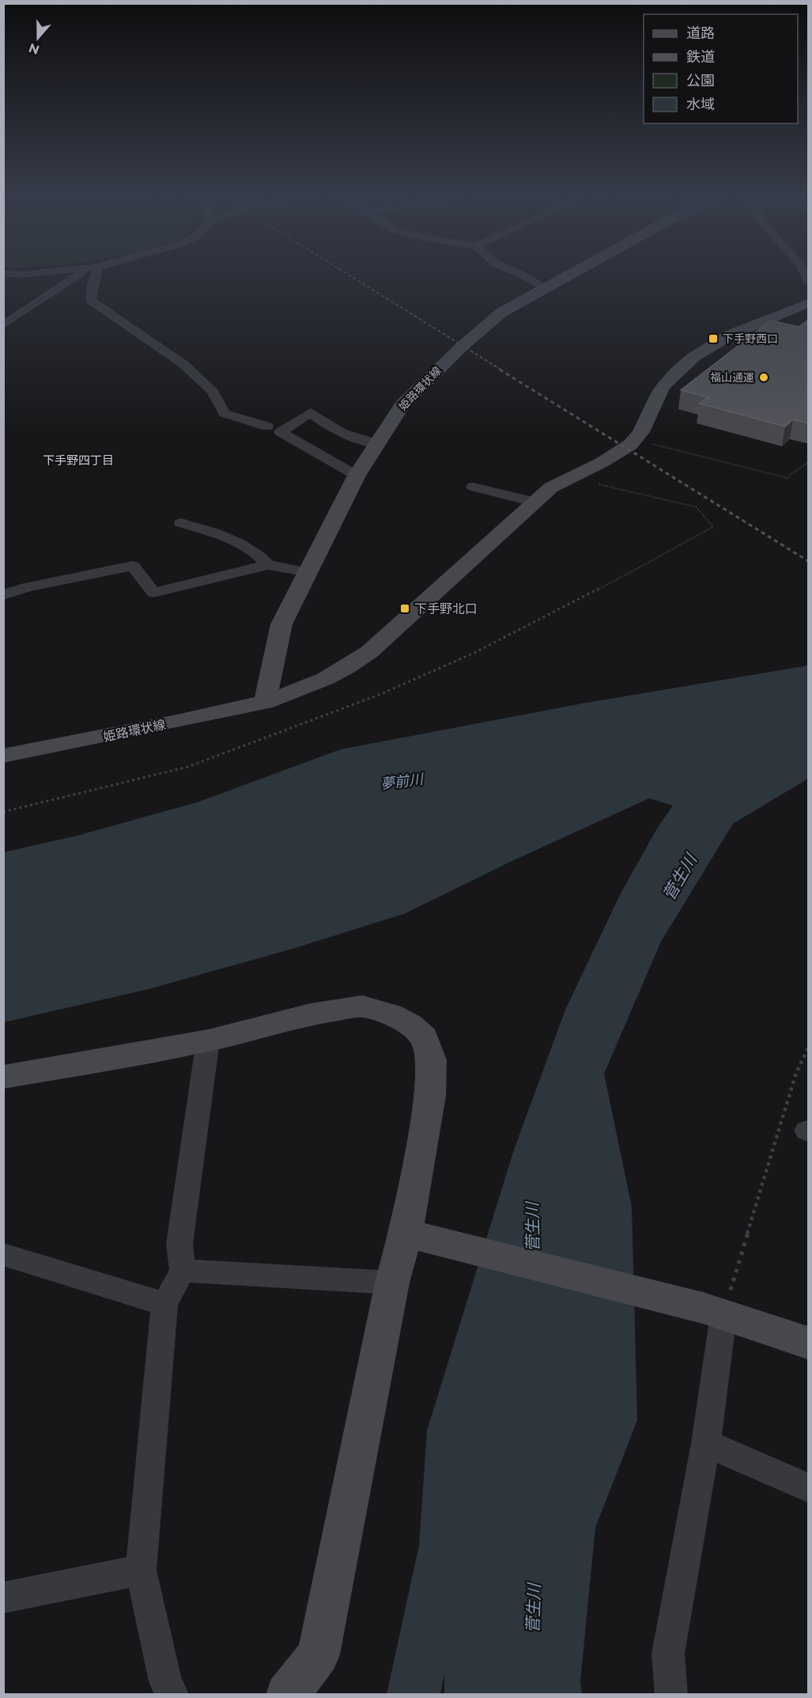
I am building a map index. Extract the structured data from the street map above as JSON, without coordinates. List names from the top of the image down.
{
  "streets": {
    "street": ["姫路環状線"]
  },
  "districts": ["下手野四丁目"],
  "water": ["夢前川", "菅生川"],
  "places": {
    "transit": ["下手野西口", "下手野北口"],
    "other": ["福山通運"]
  },
  "legend": [
    "道路",
    "鉄道",
    "公園",
    "水域"
  ],
  "north": "bottom"
}
